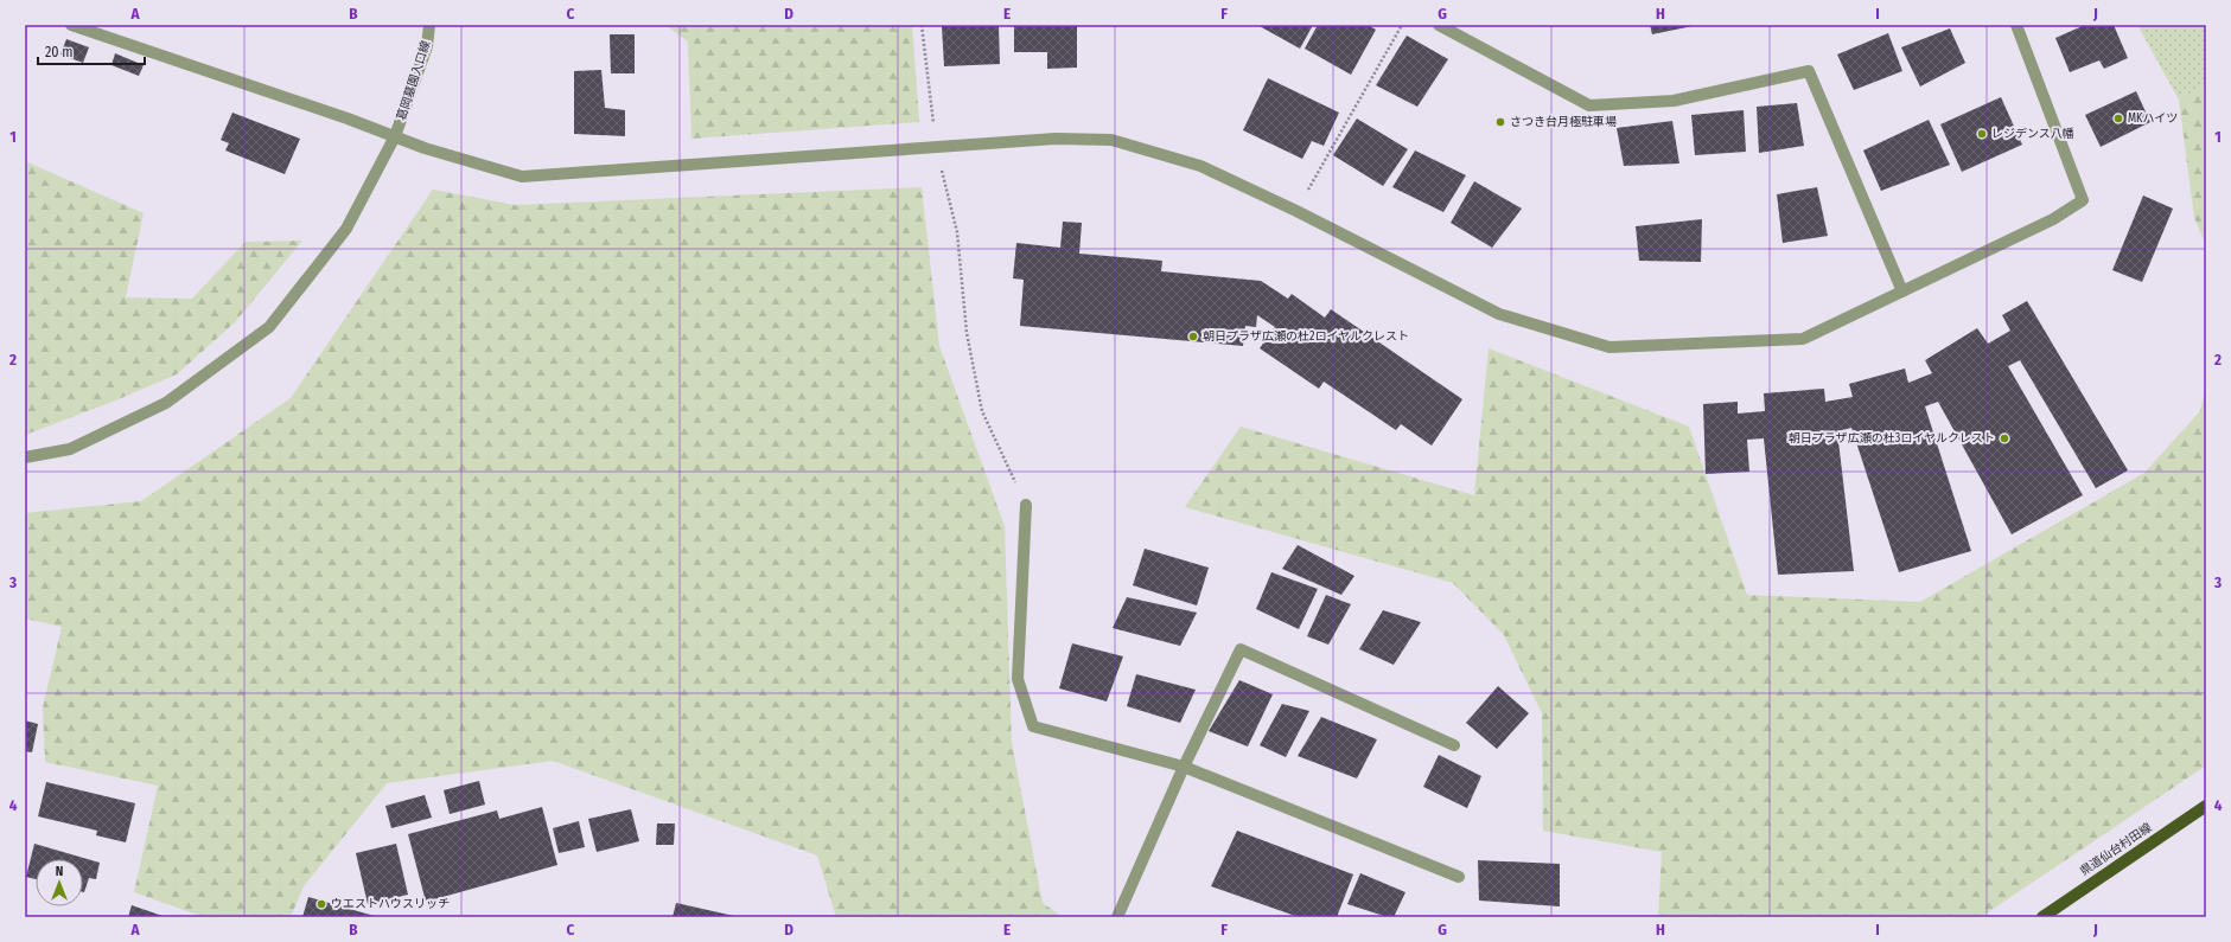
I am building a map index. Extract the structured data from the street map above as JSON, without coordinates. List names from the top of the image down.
{
  "streets": {
    "main road": ["県道仙台村田線"],
    "street": ["葛岡墓園入口線"]
  },
  "places": [
    "MKハイツ",
    "さつき台月極駐車場",
    "レジデンス八幡",
    "朝日プラザ広瀬の杜2ロイヤルクレスト",
    "朝日プラザ広瀬の杜3ロイヤルクレスト",
    "ウエストハウスリッチ"
  ],
  "scale_bar": "20 m",
  "north": "top",
  "grid": {
    "columns": [
      "A",
      "B",
      "C",
      "D",
      "E",
      "F",
      "G",
      "H",
      "I",
      "J"
    ],
    "rows": [
      "1",
      "2",
      "3",
      "4"
    ]
  }
}
